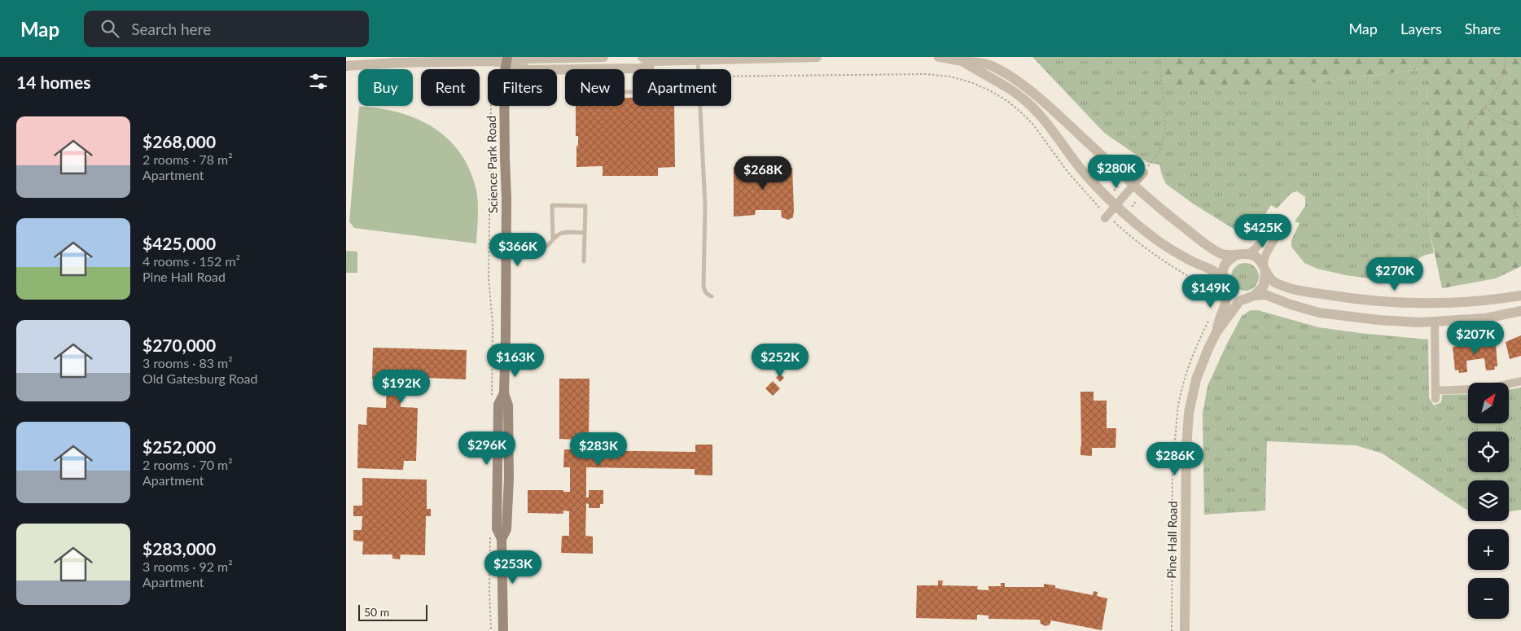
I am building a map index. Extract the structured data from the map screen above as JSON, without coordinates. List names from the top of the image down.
{
  "streets": {
    "main road": ["Science Park Road"],
    "street": ["Pine Hall Road"]
  },
  "scale_bar": "50 m",
  "north": "top right",
  "page": {
    "header": "Map",
    "search": "Search here",
    "nav": ["Map", "Layers", "Share"],
    "heading": "14 homes",
    "chip": [
      "Buy",
      "Rent",
      "Filters",
      "New",
      "Apartment"
    ],
    "list": [
      {
        "name": "$268,000",
        "note": "2 rooms · 78 m² · Apartment"
      },
      {
        "name": "$425,000",
        "note": "4 rooms · 152 m² · Pine Hall Road"
      },
      {
        "name": "$270,000",
        "note": "3 rooms · 83 m² · Old Gatesburg Road"
      },
      {
        "name": "$252,000",
        "note": "2 rooms · 70 m² · Apartment"
      },
      {
        "name": "$283,000",
        "note": "3 rooms · 92 m² · Apartment"
      }
    ],
    "price": [
      "$280K",
      "$268K",
      "$425K",
      "$366K",
      "$270K",
      "$149K",
      "$207K",
      "$163K",
      "$252K",
      "$192K",
      "$296K",
      "$283K",
      "$286K",
      "$253K"
    ],
    "map_buttons": ["+", "−"],
    "scale": "50 m"
  }
}
